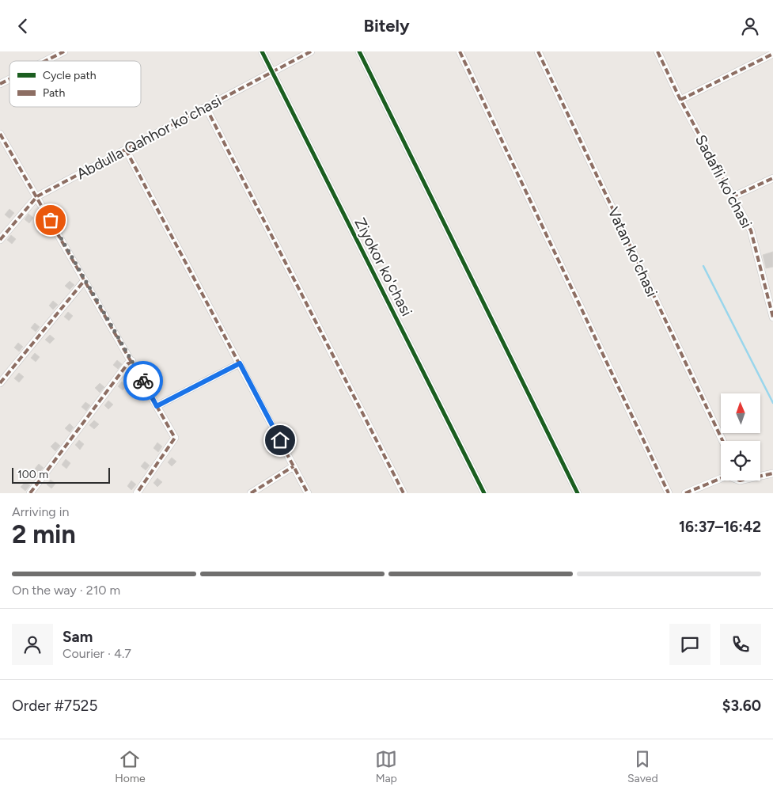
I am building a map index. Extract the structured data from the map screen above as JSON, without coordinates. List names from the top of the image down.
{
  "streets": {
    "street": [
      "Abdulla Qahhor ko'chasi",
      "Sadafli ko'chasi",
      "Vatan ko'chasi",
      "Ziyokor ko'chasi"
    ]
  },
  "crossings": [
    ["Abdulla Qahhor ko'chasi", "Ziyokor ko'chasi"]
  ],
  "legend": ["Cycle path", "Path"],
  "scale_bar": "100 m",
  "north": "top",
  "page": {
    "header": "Bitely",
    "scale": "100 m",
    "heading": ["2 min", "Arriving in", "16:37–16:42"],
    "panel": [
      "Sam",
      "Courier · 4.7",
      "Order #7525",
      "$3.60"
    ],
    "bar": "On the way · 210 m",
    "tabs": ["Home", "Map", "Saved"]
  }
}
